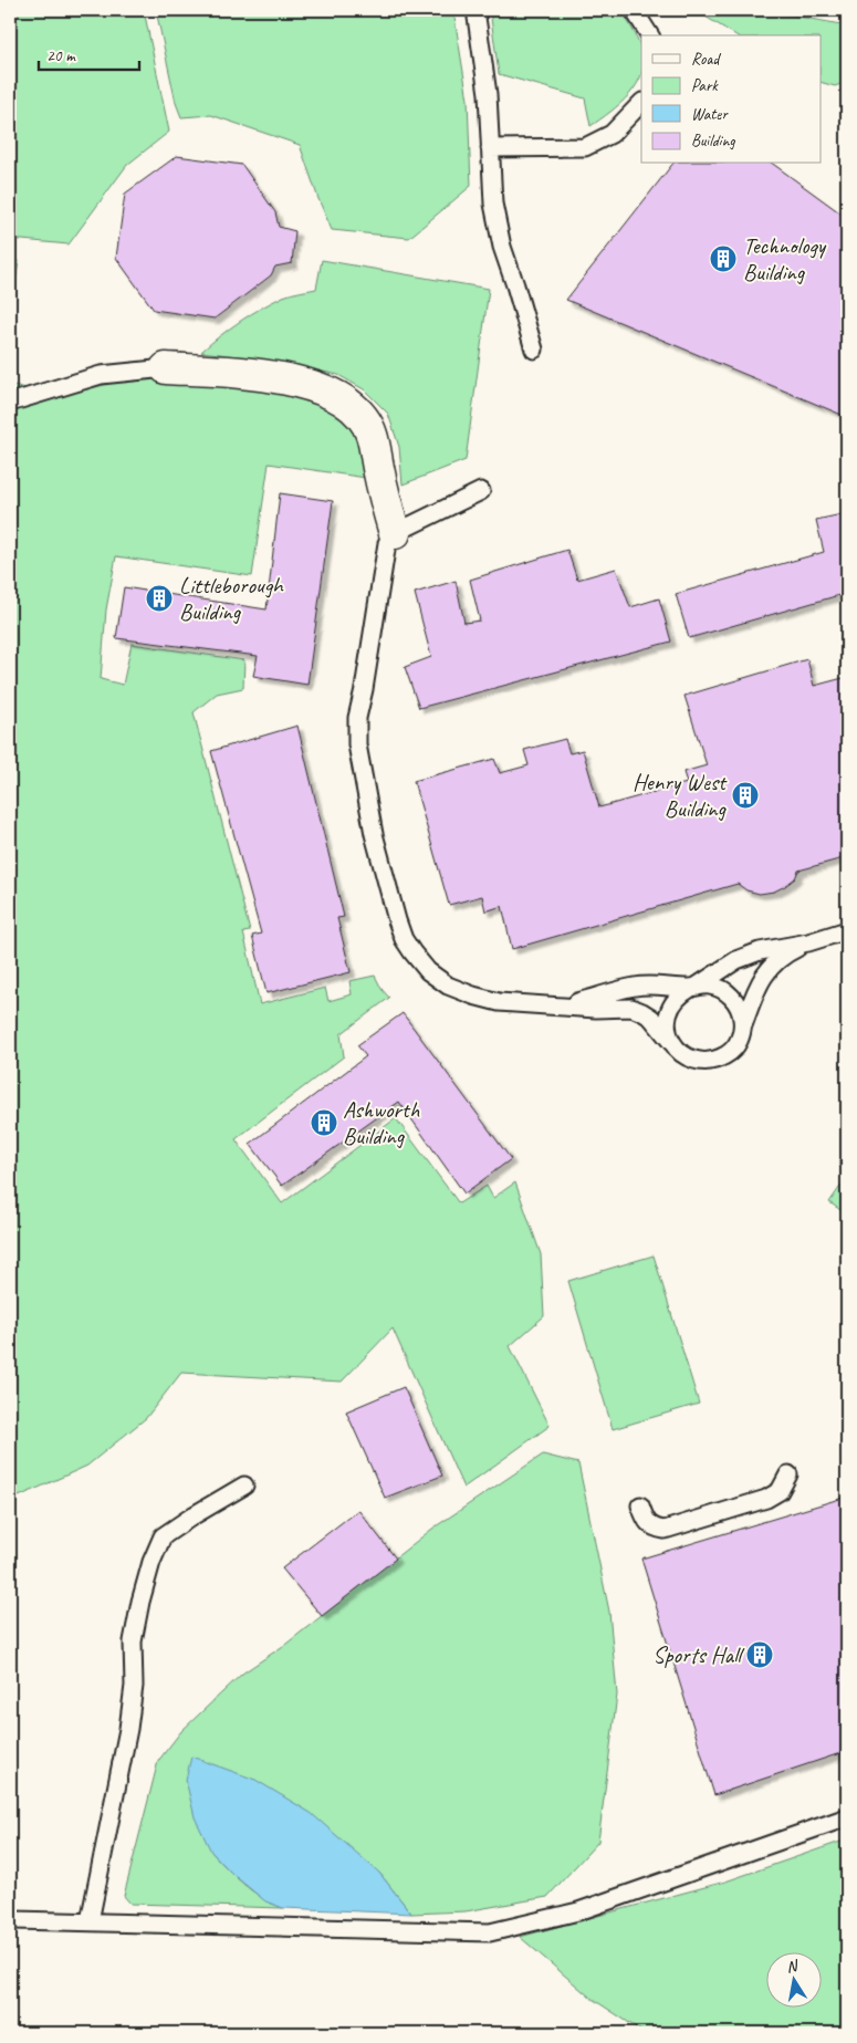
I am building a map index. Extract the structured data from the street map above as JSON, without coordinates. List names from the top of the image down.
{
  "places": {
    "building": [
      "Technology Building",
      "Littleborough Building",
      "Henry West Building",
      "Ashworth Building",
      "Sports Hall"
    ]
  },
  "legend": [
    "Road",
    "Park",
    "Water",
    "Building"
  ],
  "scale_bar": "20 m",
  "north": "top"
}
